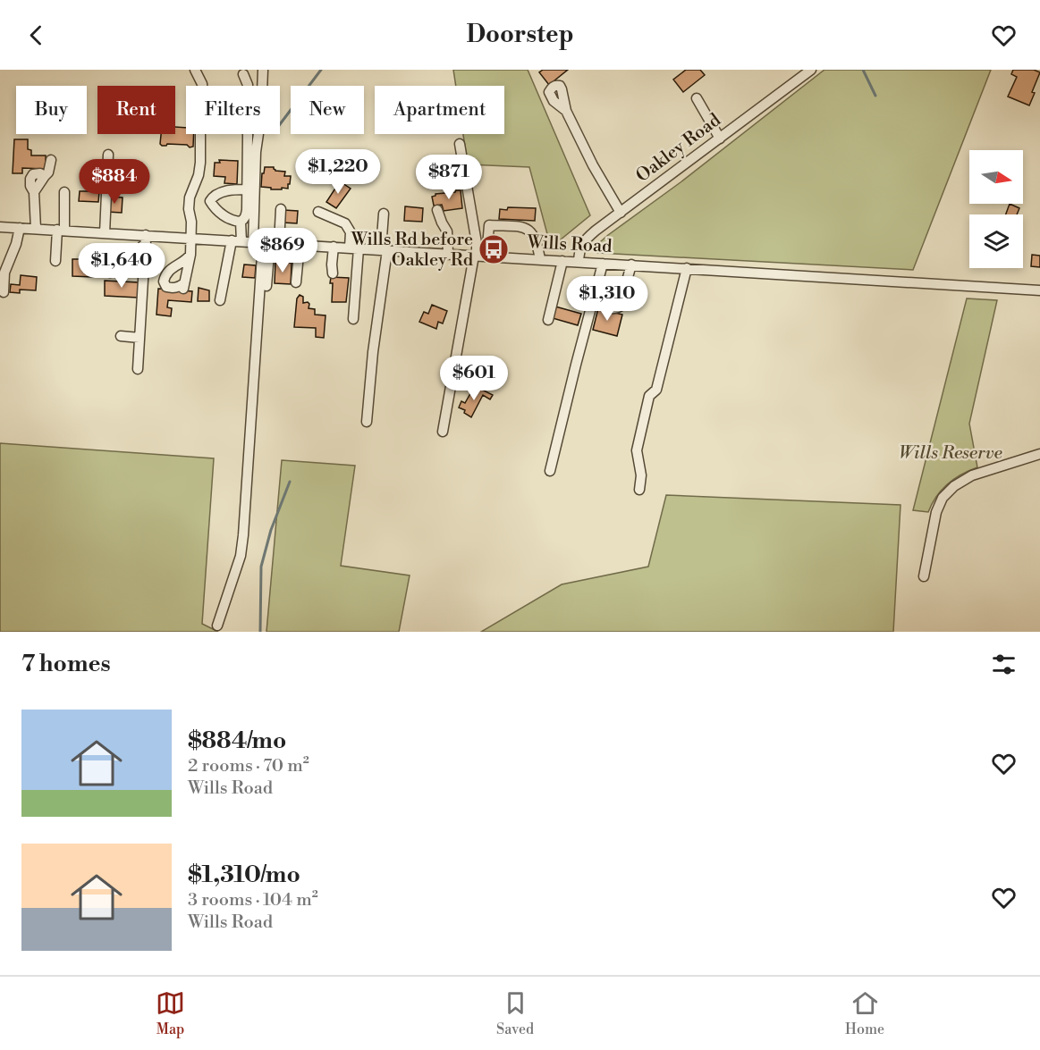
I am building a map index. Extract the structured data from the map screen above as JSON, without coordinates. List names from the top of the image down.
{
  "streets": {
    "street": ["Oakley Road", "Wills Road"]
  },
  "crossings": [
    ["Oakley Road", "Wills Road"]
  ],
  "parks": ["Wills Reserve"],
  "places": {
    "bus stop": ["Wills Rd before Oakley Rd"]
  },
  "north": "right",
  "page": {
    "header": "Doorstep",
    "chip": [
      "Buy",
      "Rent",
      "Filters",
      "New",
      "Apartment"
    ],
    "price": [
      "$1,220",
      "$871",
      "$884",
      "$869",
      "$1,640",
      "$1,310",
      "$601"
    ],
    "heading": "7 homes",
    "list": [
      {
        "name": "$884/mo",
        "note": "2 rooms · 70 m² · Wills Road"
      },
      {
        "name": "$1,310/mo",
        "note": "3 rooms · 104 m² · Wills Road"
      }
    ],
    "tabs": ["Map", "Saved", "Home"]
  }
}
